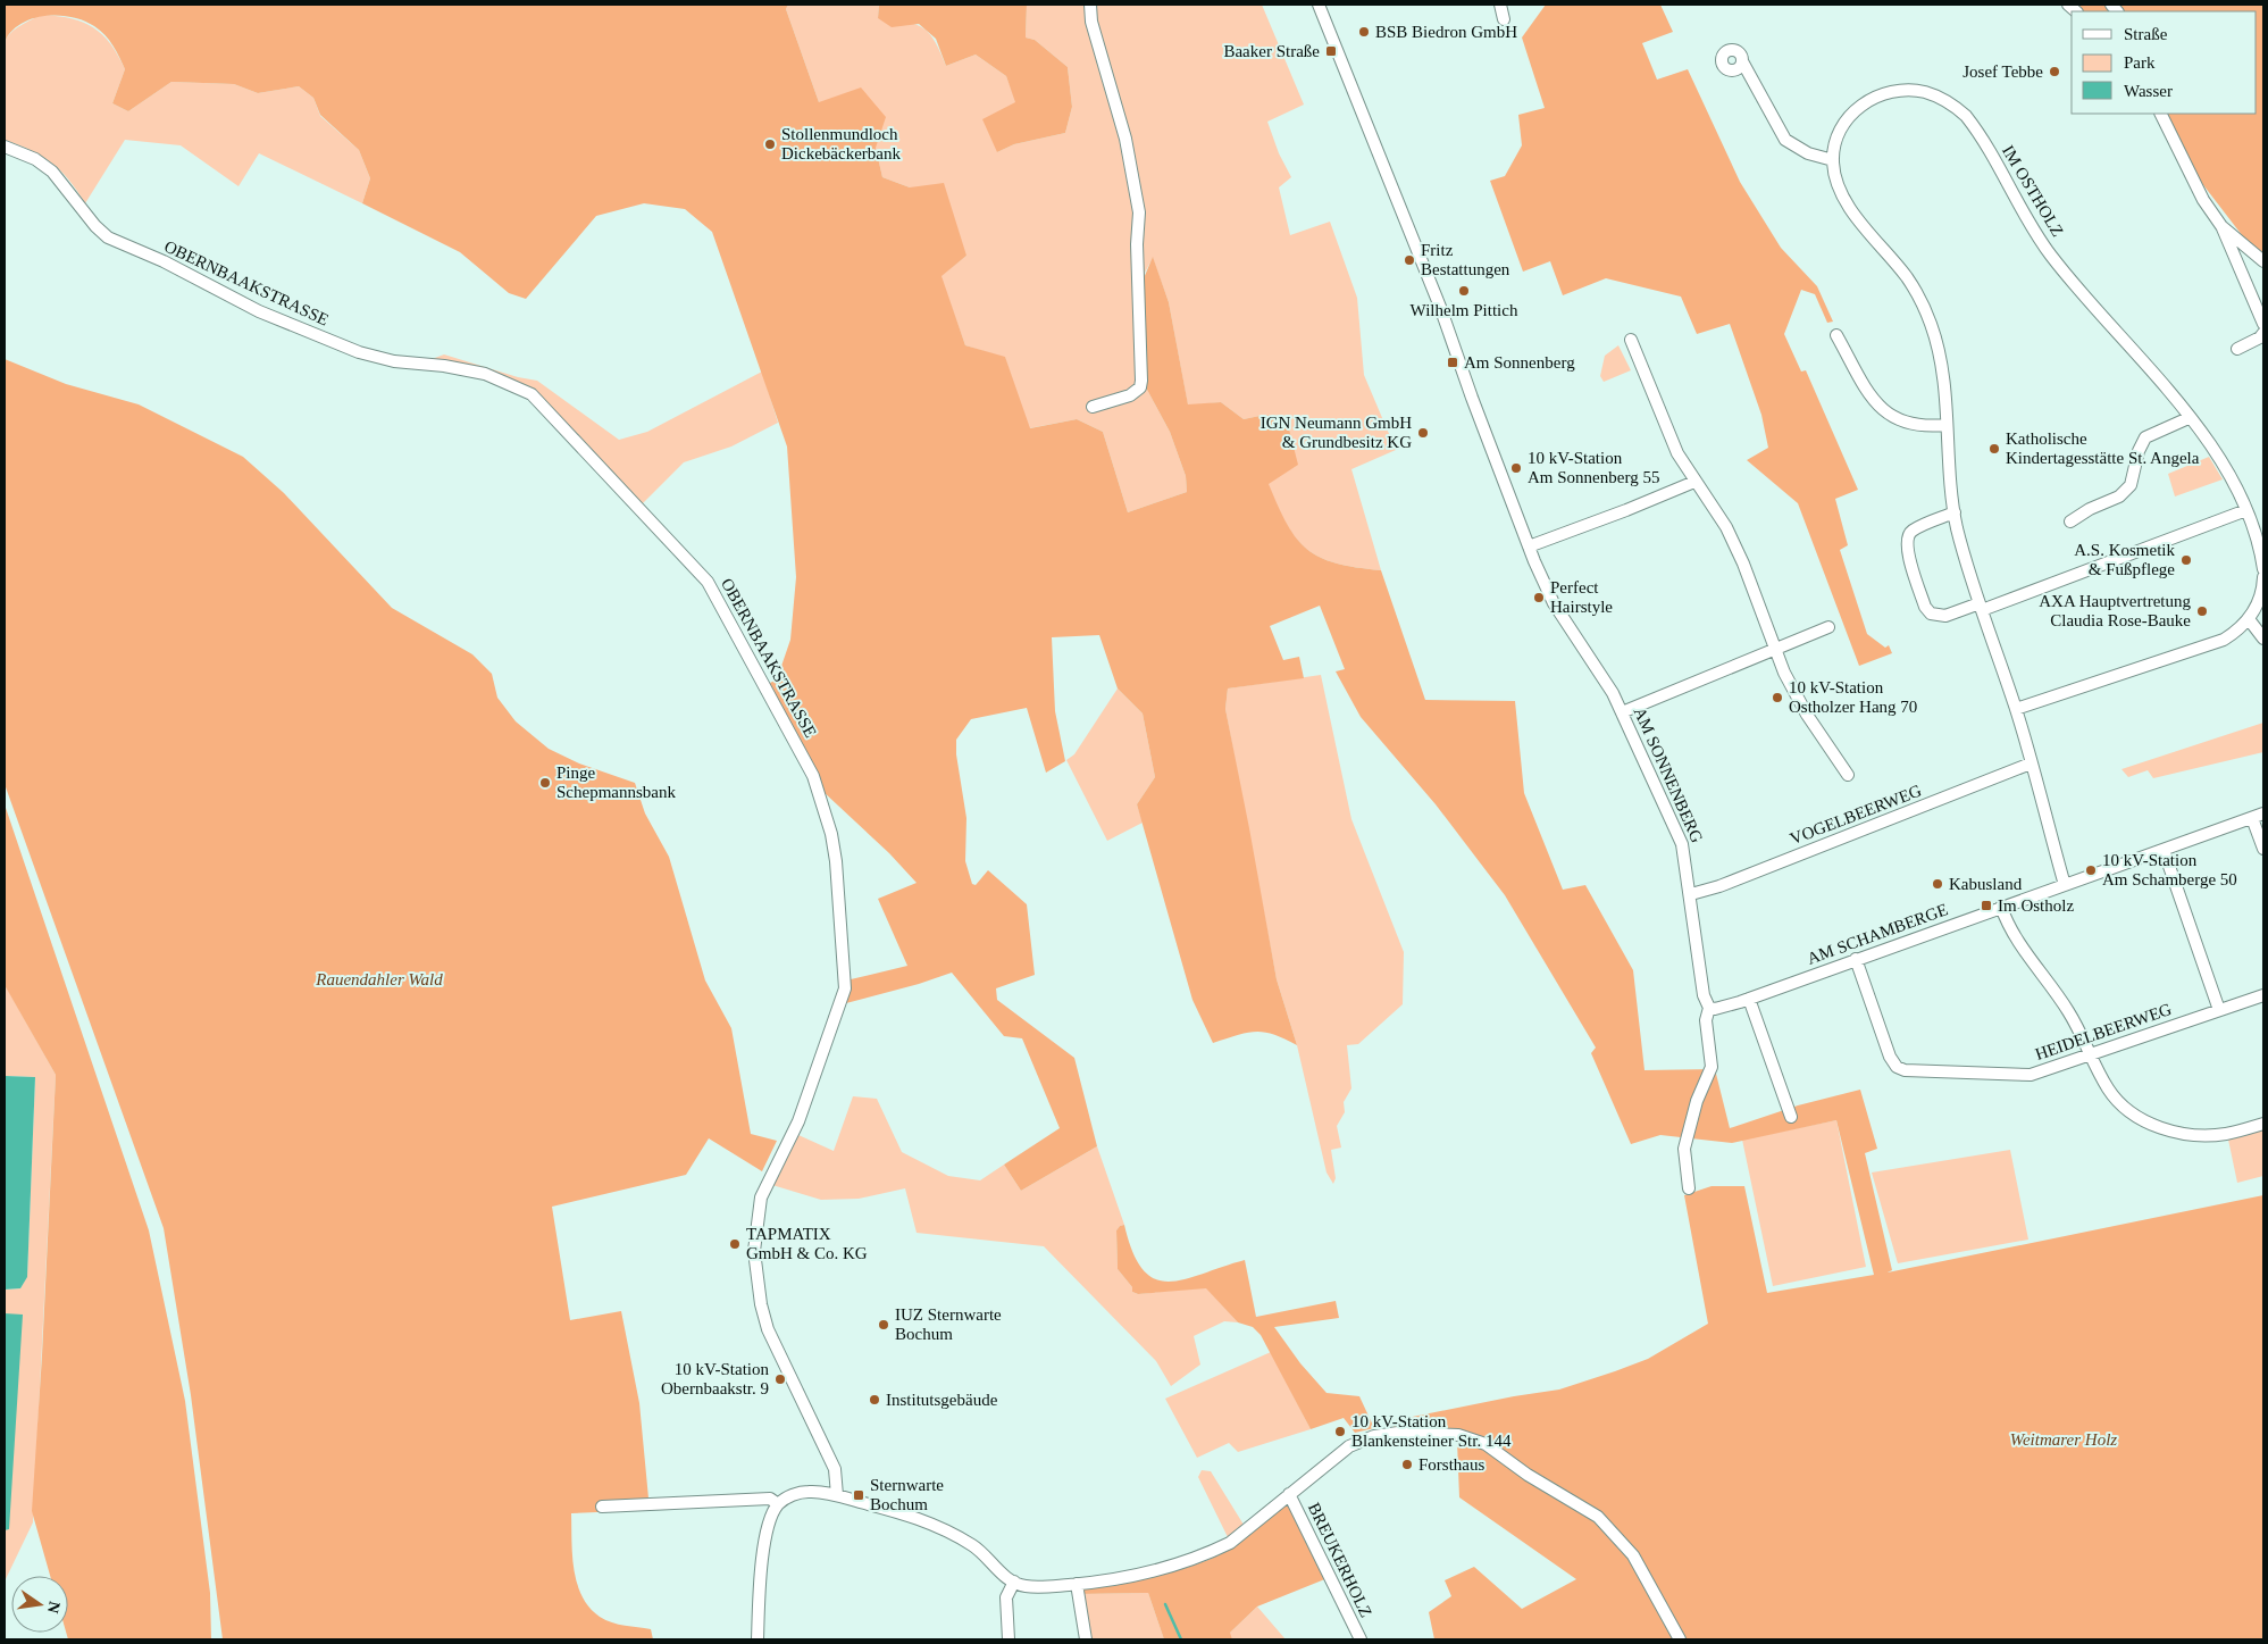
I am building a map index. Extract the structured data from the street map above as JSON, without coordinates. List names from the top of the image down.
{
  "streets": {
    "street": [
      "IM OSTHOLZ",
      "OBERNBAAKSTRASSE",
      "AM SONNENBERG",
      "VOGELBEERWEG",
      "AM SCHAMBERGE",
      "HEIDELBEERWEG",
      "BREUKERHOLZ"
    ]
  },
  "crossings": [
    ["IM OSTHOLZ", "VOGELBEERWEG"],
    ["IM OSTHOLZ", "AM SCHAMBERGE"],
    ["AM SONNENBERG", "VOGELBEERWEG"],
    ["AM SCHAMBERGE", "HEIDELBEERWEG"]
  ],
  "parks": ["Rauendahler Wald", "Weitmarer Holz"],
  "places": {
    "other": [
      "BSB Biedron GmbH",
      "Josef Tebbe",
      "Stollenmundloch Dickebäckerbank",
      "Fritz Bestattungen",
      "Wilhelm Pittich",
      "IGN Neumann GmbH & Grundbesitz KG",
      "Katholische Kindertagesstätte St. Angela",
      "10 kV-Station Am Sonnenberg 55",
      "A.S. Kosmetik & Fußpflege",
      "Perfect Hairstyle",
      "AXA Hauptvertretung Claudia Rose-Bauke",
      "10 kV-Station Ostholzer Hang 70",
      "Pinge Schepmannsbank",
      "10 kV-Station Am Schamberge 50",
      "Kabusland",
      "TAPMATIX GmbH & Co. KG",
      "IUZ Sternwarte Bochum",
      "10 kV-Station Obernbaakstr. 9",
      "Institutsgebäude",
      "10 kV-Station Blankensteiner Str. 144",
      "Forsthaus"
    ],
    "transit": [
      "Baaker Straße",
      "Am Sonnenberg",
      "Im Ostholz",
      "Sternwarte Bochum"
    ]
  },
  "legend": ["Straße", "Park", "Wasser"],
  "north": "right"
}
